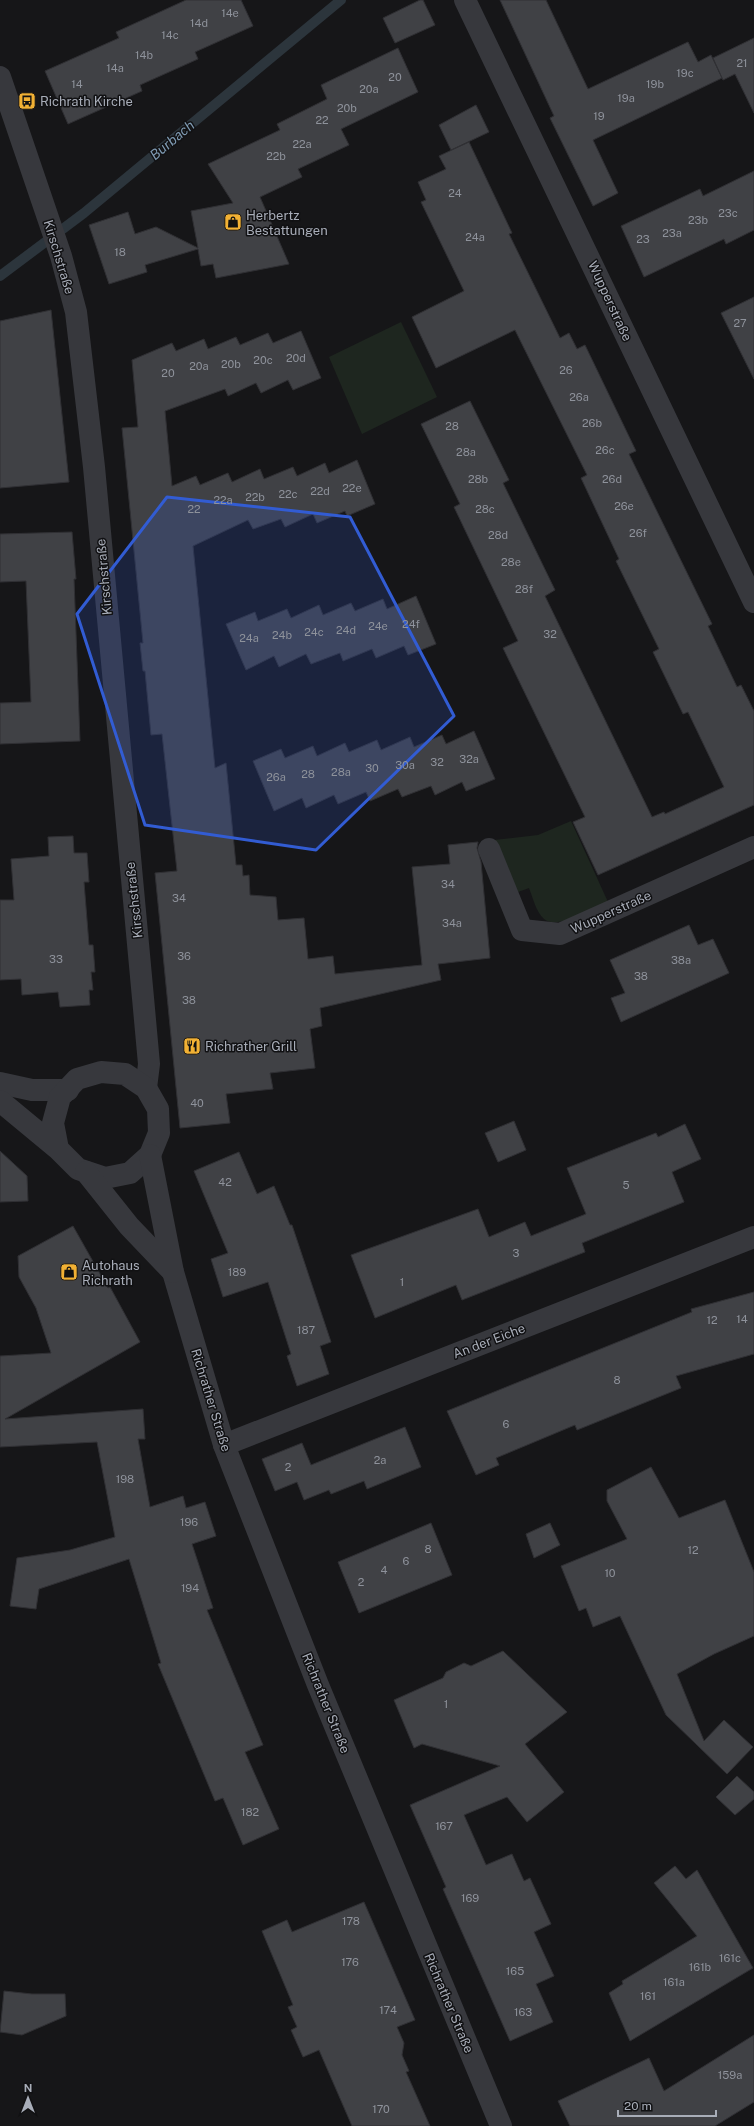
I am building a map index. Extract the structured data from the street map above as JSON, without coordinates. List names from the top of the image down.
{
  "streets": {
    "street": [
      "Kirschstraße",
      "Wupperstraße",
      "An der Eiche",
      "Richrather Straße"
    ]
  },
  "crossings": [
    ["Kirschstraße", "Richrather Straße"],
    ["An der Eiche", "Richrather Straße"]
  ],
  "water": ["Burbach"],
  "places": {
    "bus stop": ["Richrath Kirche"],
    "shop": ["Herbertz Bestattungen", "Autohaus Richrath"],
    "restaurant": ["Richrather Grill"]
  },
  "house_numbers": [
    "14e",
    "14d",
    "14c",
    "14b",
    "21",
    "14a",
    "19c",
    "20",
    "14",
    "19b",
    "20a",
    "19a",
    "20b",
    "19",
    "22",
    "22a",
    "22b",
    "24",
    "23c",
    "23b",
    "23a",
    "24a",
    "23",
    "18",
    "27",
    "20d",
    "20c",
    "20b",
    "20a",
    "26",
    "20",
    "26a",
    "26b",
    "28",
    "26c",
    "28a",
    "28b",
    "26d",
    "22e",
    "22d",
    "22c",
    "22b",
    "22a",
    "26e",
    "22",
    "28c",
    "26f",
    "28d",
    "28e",
    "28f",
    "24f",
    "24e",
    "24d",
    "24c",
    "32",
    "24b",
    "24a",
    "32a",
    "32",
    "30a",
    "30",
    "28a",
    "28",
    "26a",
    "34",
    "34",
    "34a",
    "36",
    "33",
    "38a",
    "38",
    "38",
    "40",
    "42",
    "5",
    "3",
    "189",
    "1",
    "14",
    "12",
    "187",
    "8",
    "6",
    "2a",
    "2",
    "198",
    "196",
    "8",
    "12",
    "6",
    "4",
    "10",
    "2",
    "194",
    "1",
    "182",
    "167",
    "169",
    "178",
    "161c",
    "176",
    "161b",
    "165",
    "161a",
    "161",
    "174",
    "163",
    "159a",
    "170"
  ],
  "scale_bar": "20 m",
  "north": "top"
}
